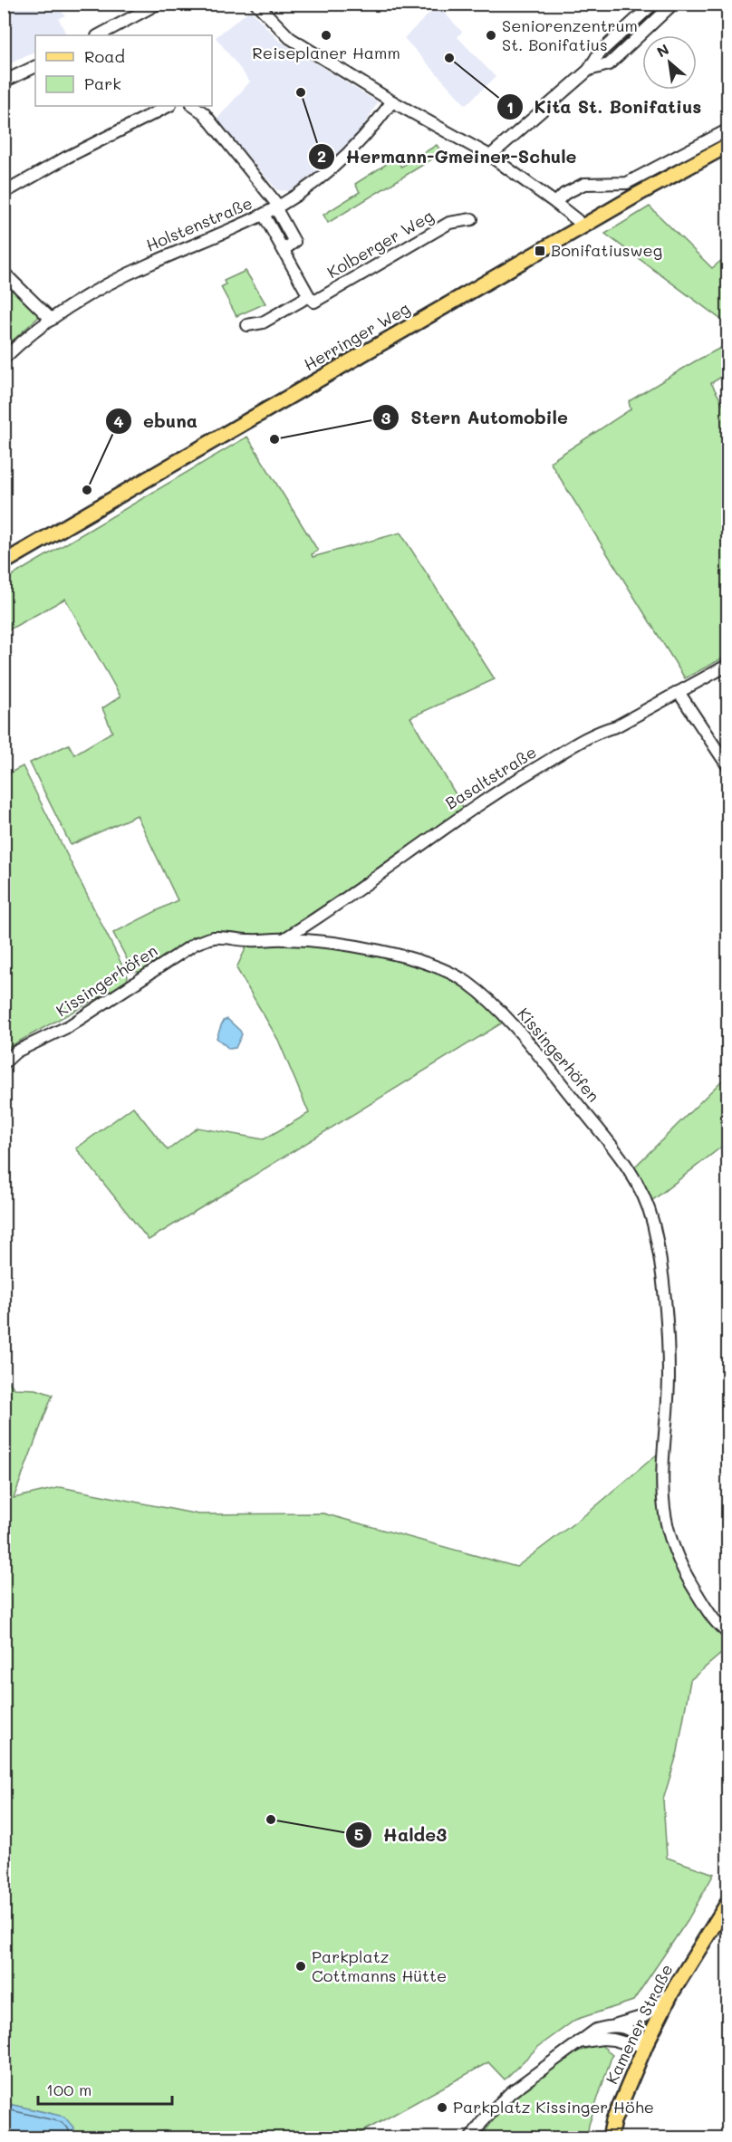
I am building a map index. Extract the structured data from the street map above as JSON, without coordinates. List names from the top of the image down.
{
  "streets": {
    "main road": ["Herringer Weg", "Kamener Straße"],
    "street": [
      "Holstenstraße",
      "Kolberger Weg",
      "Basaltstraße",
      "Kissingerhöfen"
    ]
  },
  "crossings": [
    ["Basaltstraße", "Kissingerhöfen"]
  ],
  "places": {
    "other": [
      "Reiseplaner Hamm",
      "Seniorenzentrum St. Bonifatius",
      "Kita St. Bonifatius",
      "Hermann-Gmeiner-Schule",
      "Stern Automobile",
      "ebuna",
      "Halde3",
      "Parkplatz Cottmanns Hütte",
      "Parkplatz Kissinger Höhe"
    ],
    "transit": ["Bonifatiusweg"]
  },
  "legend": ["Road", "Park"],
  "scale_bar": "100 m",
  "north": "top left"
}
